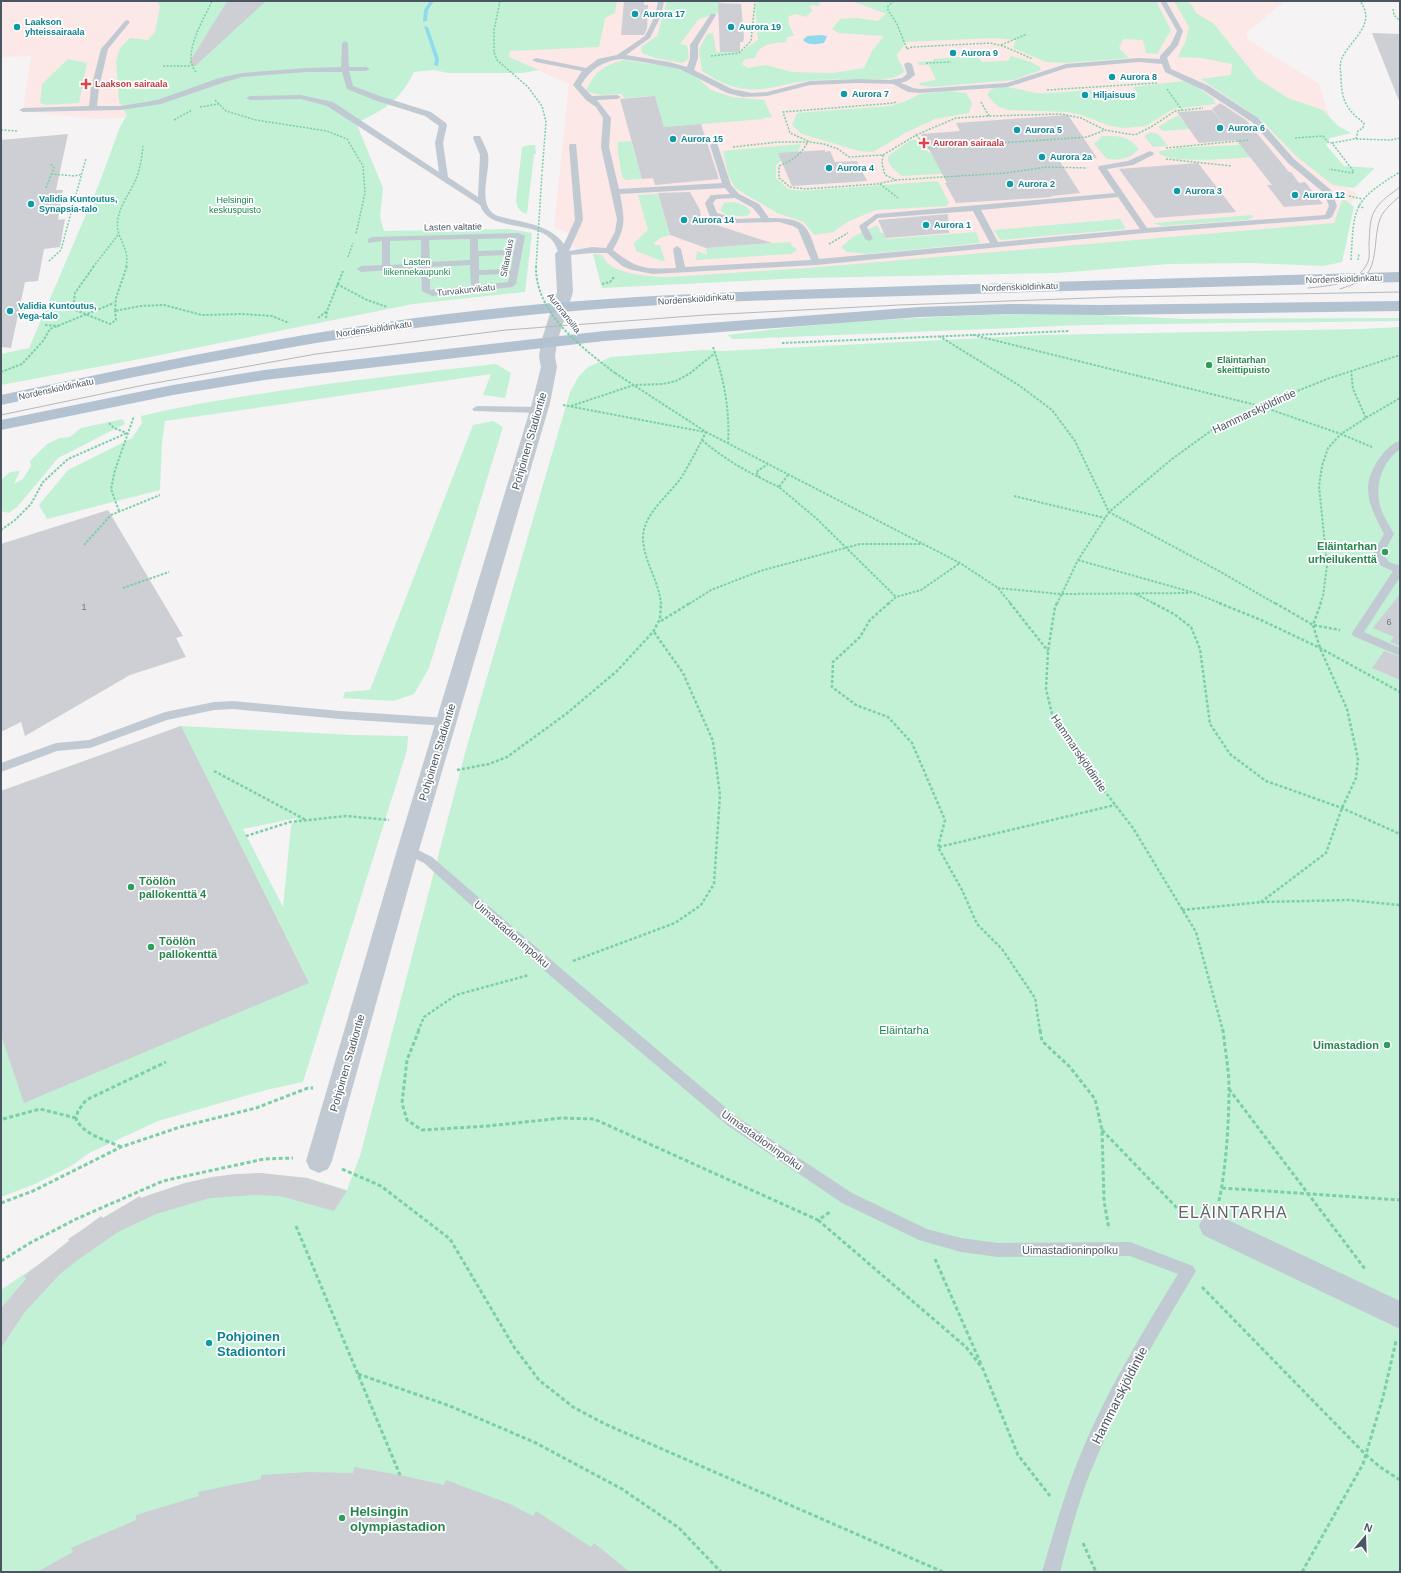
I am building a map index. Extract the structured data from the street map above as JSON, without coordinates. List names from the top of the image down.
{
  "streets": {
    "main road": ["Nordenskiöldinkatu"],
    "street": ["Pohjoinen Stadiontie"],
    "lane": [
      "Lasten valtatie",
      "Sillanalus",
      "Turvakurvikatu",
      "Hammarskjöldintie",
      "Uimastadioninpolku"
    ],
    "path": ["Auroransilta"]
  },
  "crossings": [
    ["Lasten valtatie", "Sillanalus"],
    ["Lasten valtatie", "Turvakurvikatu"],
    ["Sillanalus", "Turvakurvikatu"],
    ["Nordenskiöldinkatu", "Pohjoinen Stadiontie"],
    ["Hammarskjöldintie", "Uimastadioninpolku"],
    ["Pohjoinen Stadiontie", "Uimastadioninpolku"]
  ],
  "districts": ["ELÄINTARHA"],
  "parks": ["Helsingin keskuspuisto", "Lasten liikennekaupunki", "Eläintarha"],
  "places": {
    "other": [
      "Aurora 17",
      "Laakson yhteissairaala",
      "Aurora 19",
      "Aurora 9",
      "Aurora 8",
      "Aurora 7",
      "Hiljaisuus",
      "Aurora 6",
      "Aurora 5",
      "Aurora 15",
      "Aurora 2a",
      "Aurora 4",
      "Aurora 2",
      "Aurora 3",
      "Aurora 12",
      "Validia Kuntoutus, Synapsia-talo",
      "Aurora 14",
      "Aurora 1",
      "Validia Kuntoutus, Vega-talo",
      "Eläintarhan skeittipuisto",
      "Eläintarhan urheilukenttä",
      "Töölön pallokenttä 4",
      "Töölön pallokenttä",
      "Uimastadion",
      "Pohjoinen Stadiontori",
      "Helsingin olympiastadion"
    ],
    "health": ["Laakson sairaala", "Auroran sairaala"]
  },
  "house_numbers": ["1", "6"],
  "north": "top"
}
